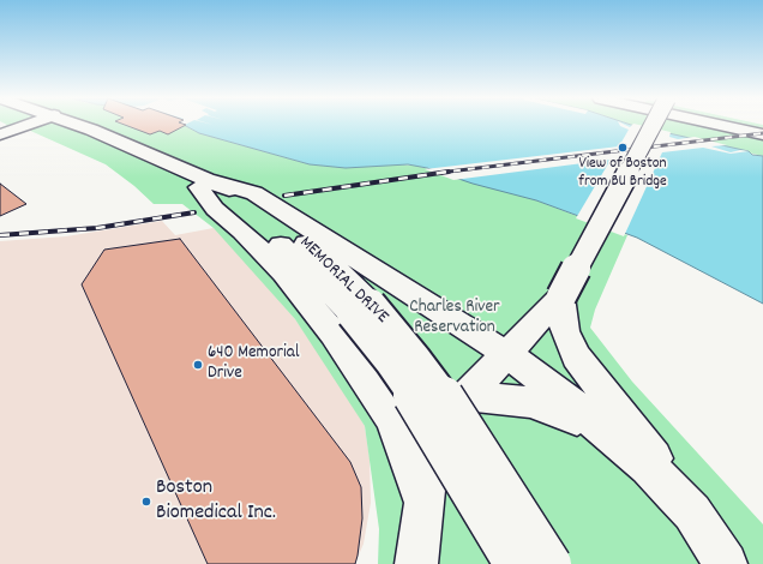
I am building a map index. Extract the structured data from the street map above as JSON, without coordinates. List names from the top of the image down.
{
  "streets": {
    "highway": ["MEMORIAL DRIVE"]
  },
  "parks": ["Charles River Reservation"],
  "places": ["View of Boston from BU Bridge", "640 Memorial Drive", "Boston Biomedical Inc."]
}
